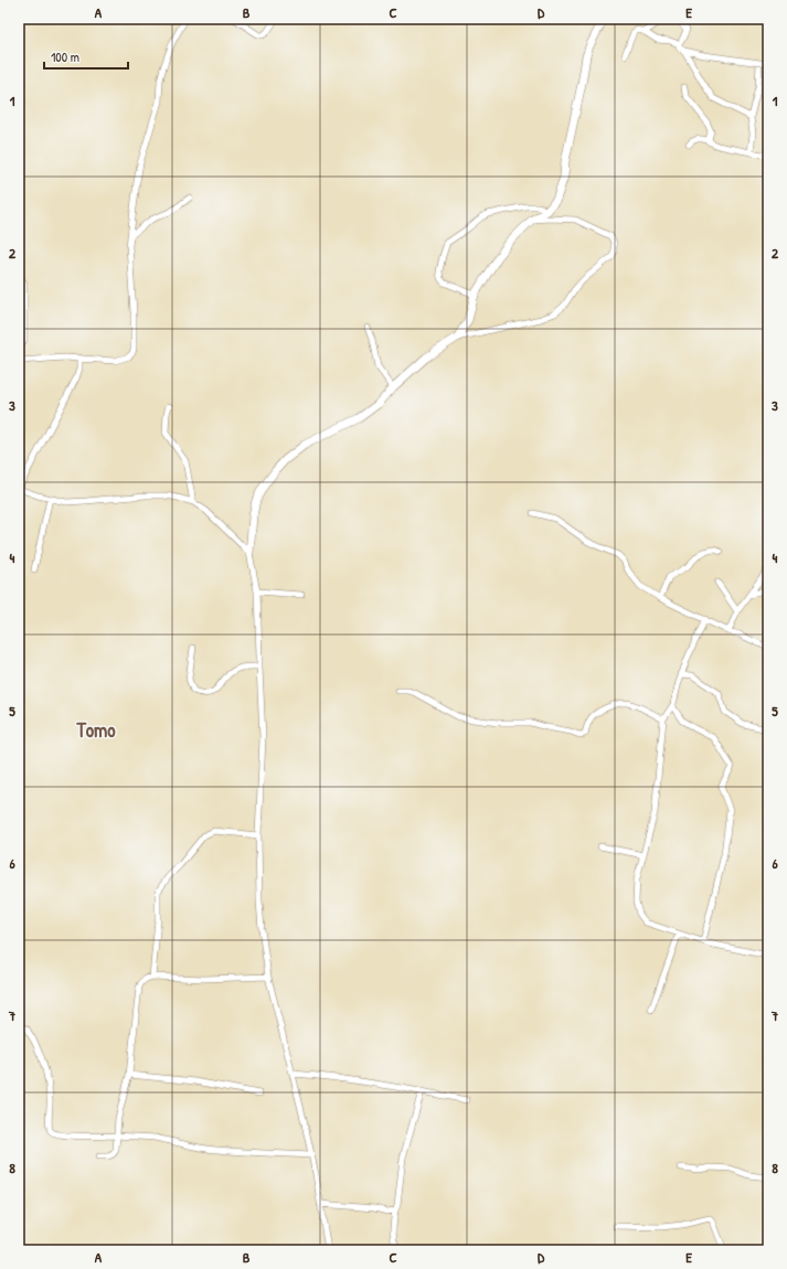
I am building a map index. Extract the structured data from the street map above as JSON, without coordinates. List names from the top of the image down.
{
  "districts": ["Tomo"],
  "scale_bar": "100 m",
  "grid": {
    "columns": [
      "A",
      "B",
      "C",
      "D",
      "E"
    ],
    "rows": [
      "1",
      "2",
      "3",
      "4",
      "5",
      "6",
      "7",
      "8"
    ]
  }
}
